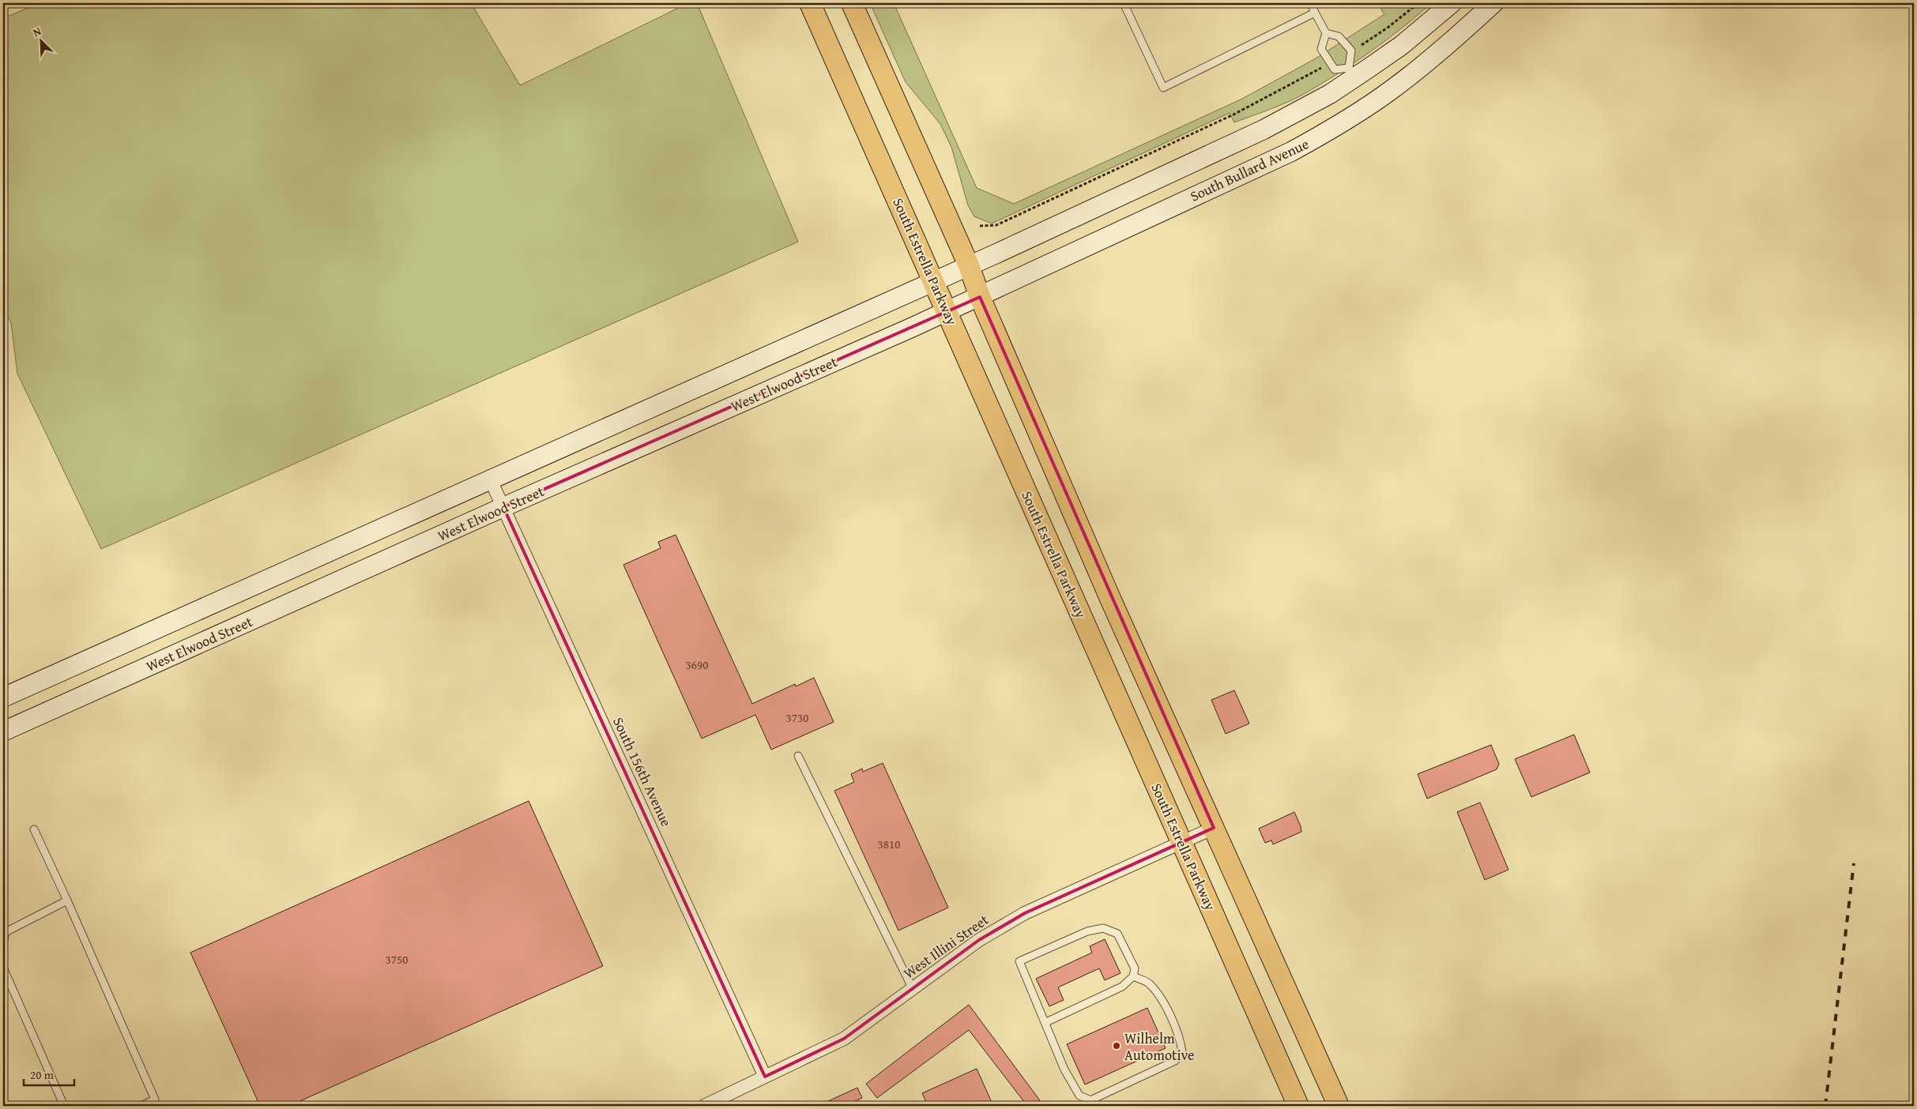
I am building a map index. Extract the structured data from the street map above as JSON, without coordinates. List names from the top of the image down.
{
  "streets": {
    "main road": ["South Bullard Avenue", "South Estrella Parkway", "West Elwood Street"],
    "street": ["South 156th Avenue", "West Illini Street"]
  },
  "crossings": [
    ["South Bullard Avenue", "West Elwood Street"],
    ["South Estrella Parkway", "West Elwood Street"],
    ["South Estrella Parkway", "West Illini Street"],
    ["West Elwood Street", "South 156th Avenue"],
    ["South 156th Avenue", "West Illini Street"]
  ],
  "places": ["Wilhelm Automotive"],
  "house_numbers": [
    "3690",
    "3730",
    "3810",
    "3750"
  ],
  "scale_bar": "20 m",
  "north": "top left"
}
